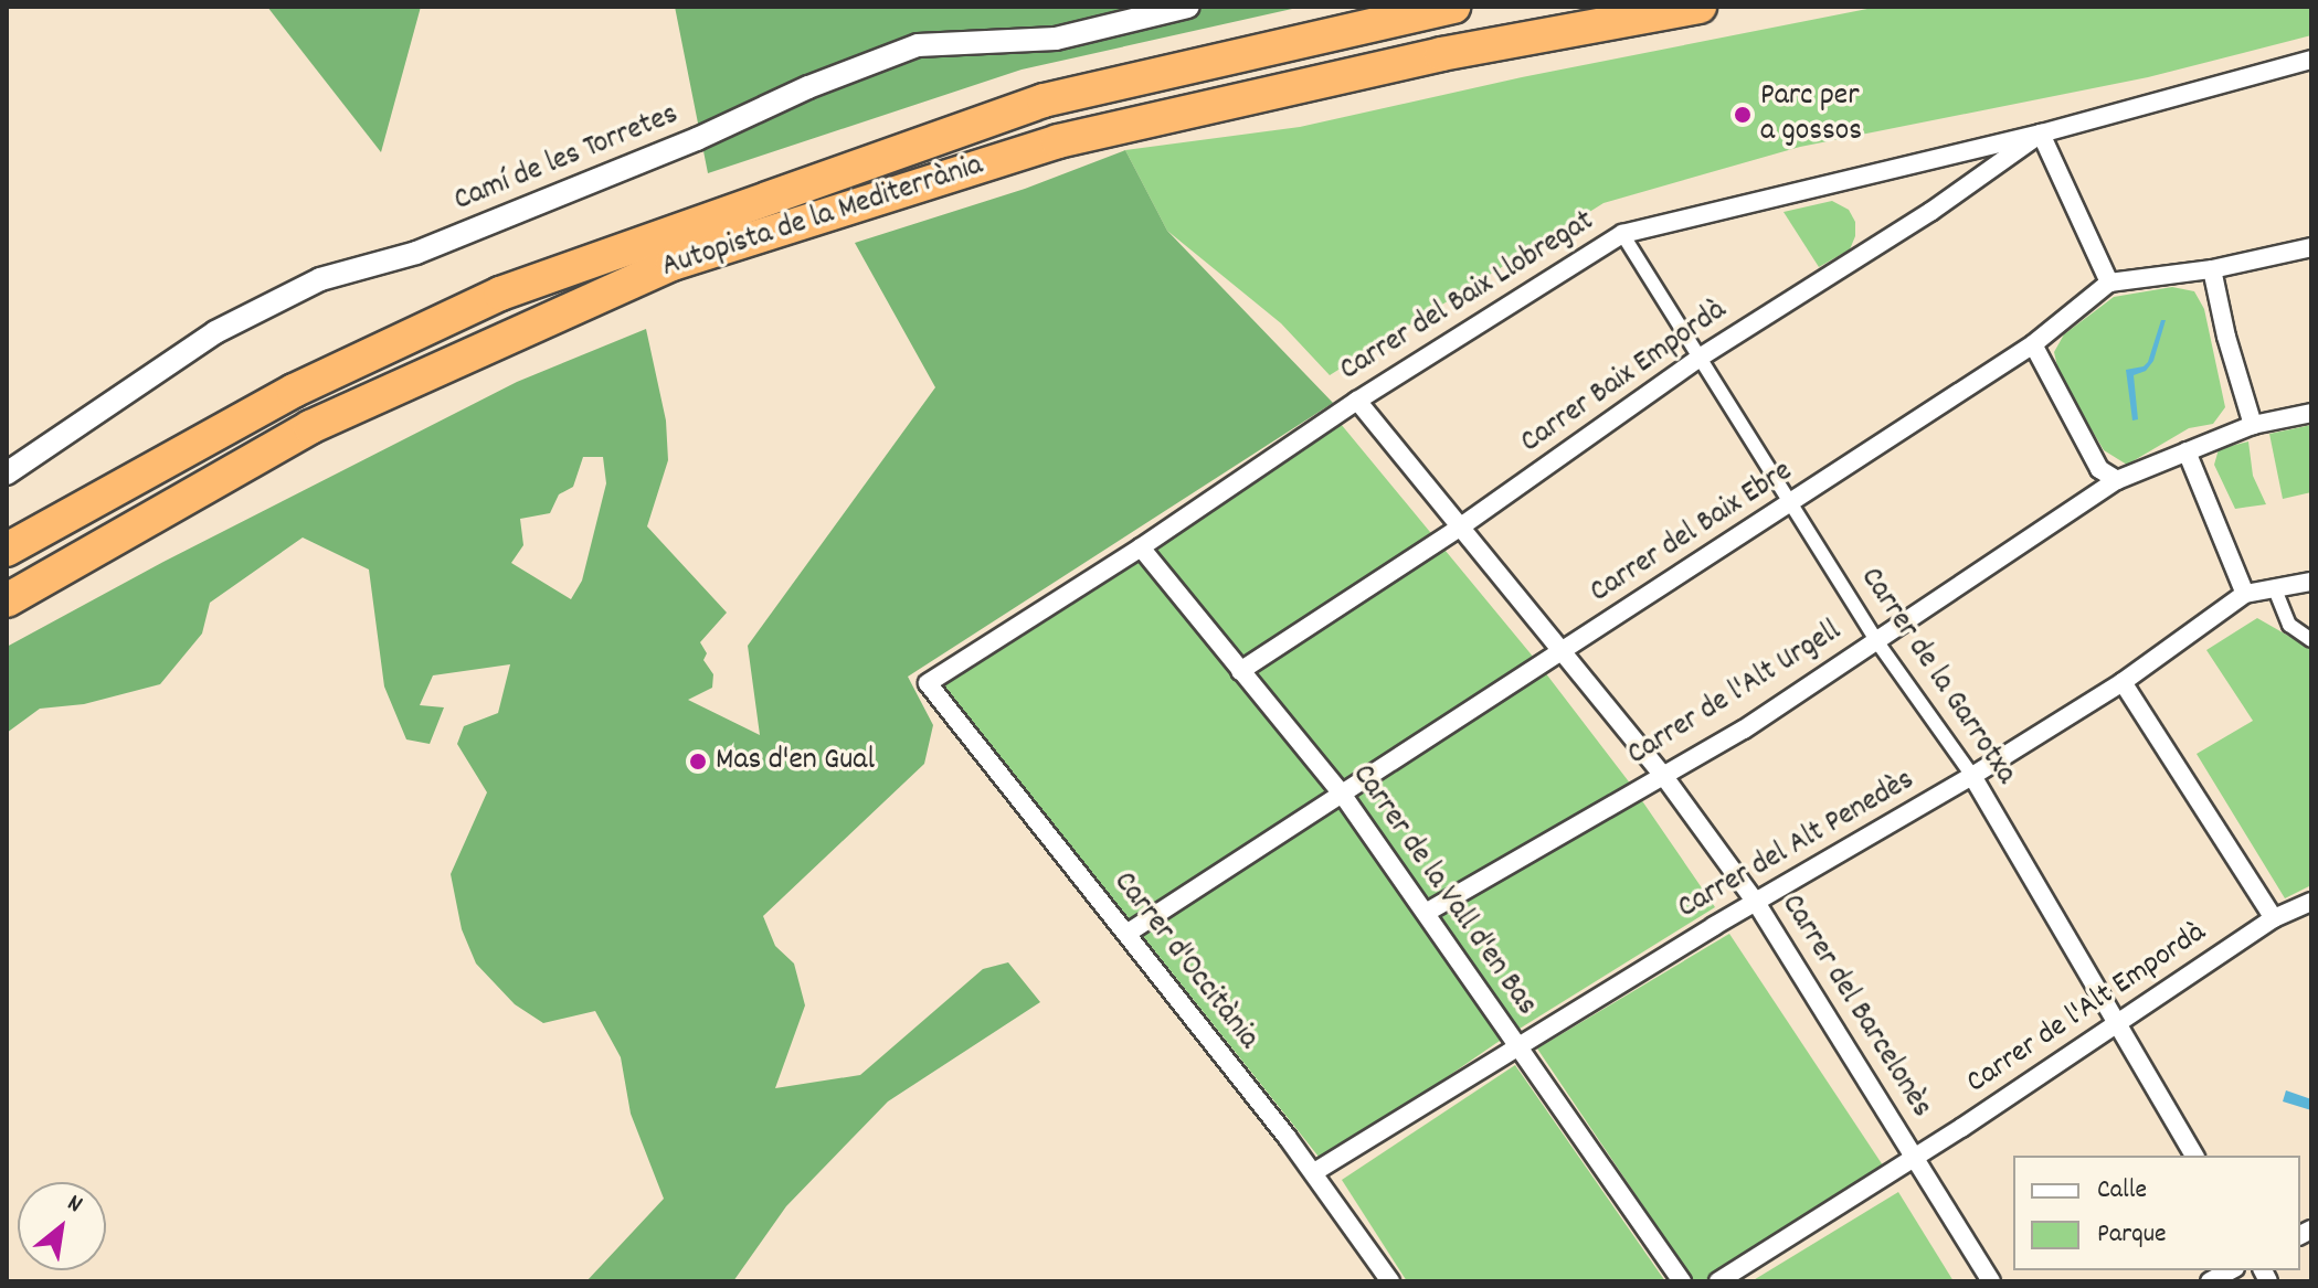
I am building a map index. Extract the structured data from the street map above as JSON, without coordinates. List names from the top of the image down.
{
  "streets": {
    "highway": ["Autopista de la Mediterrània"],
    "street": [
      "Camí de les Torretes",
      "Carrer del Baix Llobregat",
      "Carrer Baix Empordà",
      "Carrer del Baix Ebre",
      "Carrer de la Garrotxa",
      "Carrer de l'Alt Urgell",
      "Carrer del Alt Penedès",
      "Carrer de la Vall d'en Bas",
      "Carrer d'Occitània",
      "Carrer del Barcelonès",
      "Carrer de l'Alt Empordà"
    ]
  },
  "crossings": [
    ["Carrer del Baix Llobregat", "Carrer Baix Empordà"],
    ["Carrer del Baix Llobregat", "Carrer de la Garrotxa"],
    ["Carrer del Baix Llobregat", "Carrer de la Vall d'en Bas"],
    ["Carrer del Baix Llobregat", "Carrer d'Occitània"],
    ["Carrer del Baix Llobregat", "Carrer del Barcelonès"],
    ["Carrer Baix Empordà", "Carrer de la Garrotxa"],
    ["Carrer Baix Empordà", "Carrer de la Vall d'en Bas"],
    ["Carrer Baix Empordà", "Carrer del Barcelonès"],
    ["Carrer del Baix Ebre", "Carrer de la Garrotxa"],
    ["Carrer del Baix Ebre", "Carrer de la Vall d'en Bas"],
    ["Carrer del Baix Ebre", "Carrer d'Occitània"],
    ["Carrer del Baix Ebre", "Carrer del Barcelonès"],
    ["Carrer de la Garrotxa", "Carrer de l'Alt Urgell"],
    ["Carrer de la Garrotxa", "Carrer del Alt Penedès"],
    ["Carrer de la Garrotxa", "Carrer de l'Alt Empordà"],
    ["Carrer de l'Alt Urgell", "Carrer de la Vall d'en Bas"],
    ["Carrer de l'Alt Urgell", "Carrer del Barcelonès"],
    ["Carrer del Alt Penedès", "Carrer de la Vall d'en Bas"],
    ["Carrer del Alt Penedès", "Carrer d'Occitània"],
    ["Carrer del Alt Penedès", "Carrer del Barcelonès"],
    ["Carrer del Barcelonès", "Carrer de l'Alt Empordà"]
  ],
  "places": ["Parc per a gossos", "Mas d'en Gual"],
  "legend": ["Calle", "Parque"],
  "north": "top right"
}
